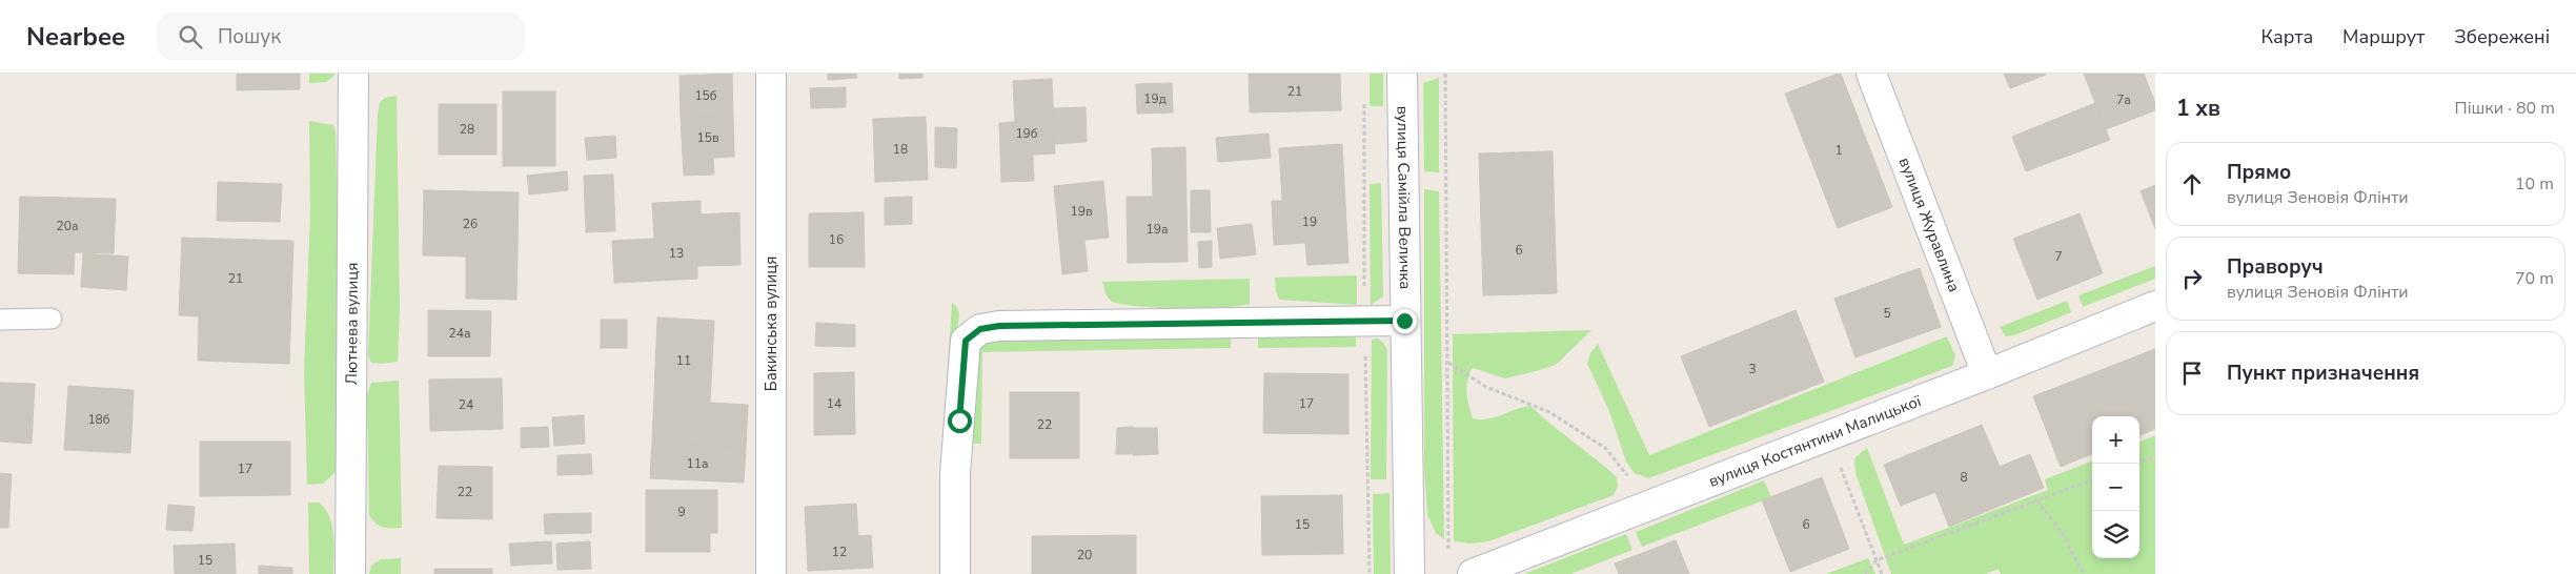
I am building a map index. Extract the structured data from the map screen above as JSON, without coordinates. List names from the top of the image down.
{
  "streets": {
    "street": [
      "вулиця Самійла Величка",
      "вулиця Журавлина",
      "Лютнева вулиця",
      "Бакинська вулиця",
      "вулиця Костянтини Малицької"
    ]
  },
  "crossings": [
    ["вулиця Журавлина", "вулиця Костянтини Малицької"]
  ],
  "house_numbers": [
    "21",
    "15б",
    "19д",
    "7а",
    "28",
    "19б",
    "15в",
    "18",
    "1",
    "19в",
    "19",
    "26",
    "20а",
    "19а",
    "16",
    "6",
    "13",
    "7",
    "21",
    "5",
    "24а",
    "11",
    "3",
    "14",
    "17",
    "24",
    "18б",
    "22",
    "11а",
    "17",
    "8",
    "22",
    "9",
    "15",
    "6",
    "12",
    "20",
    "15"
  ],
  "page": {
    "header": "Nearbee",
    "search": "Пошук",
    "nav": ["Карта", "Маршрут", "Збережені"],
    "heading": ["1 хв", "Пішки · 80 m"],
    "list": [
      ["Прямо", "вулиця Зеновія Флінти", "10 m"],
      ["Праворуч", "вулиця Зеновія Флінти", "70 m"],
      "Пункт призначення"
    ],
    "map_buttons": ["+", "−"]
  }
}
